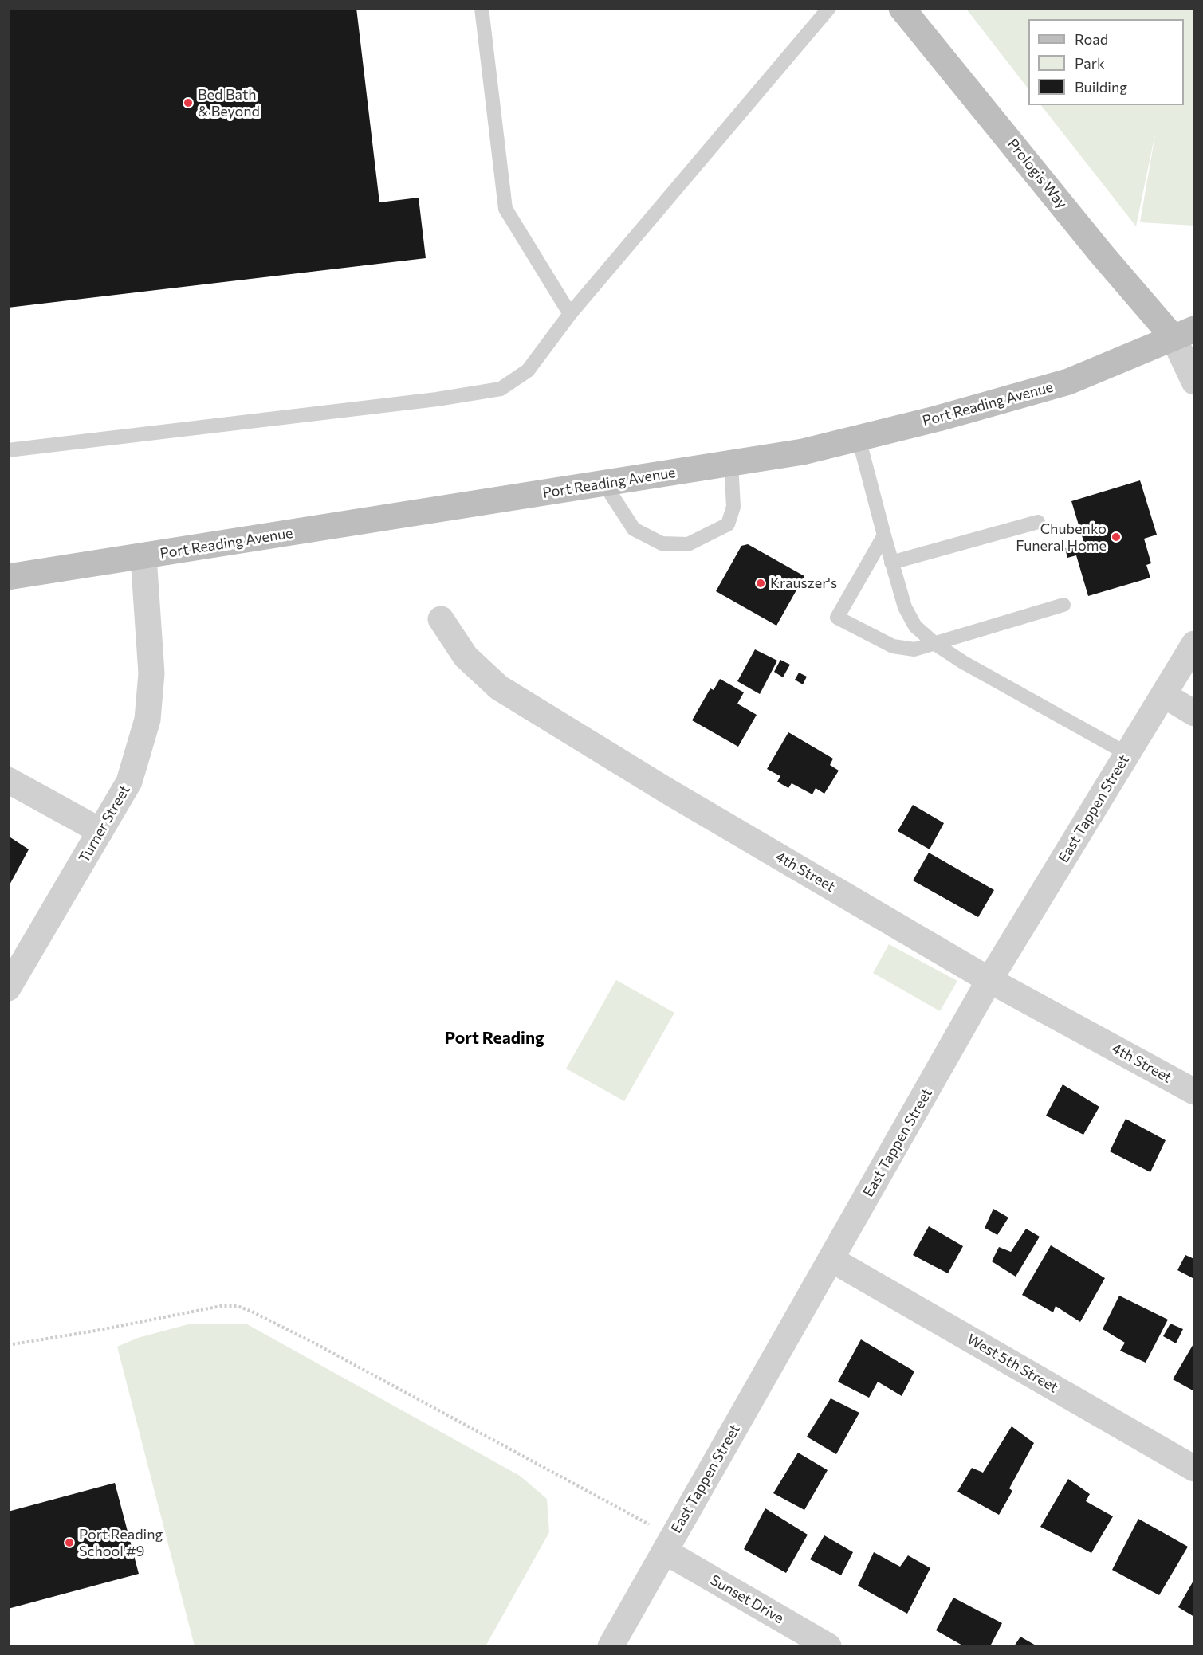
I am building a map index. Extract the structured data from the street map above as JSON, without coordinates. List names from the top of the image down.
{
  "streets": {
    "street": [
      "Prologis Way",
      "Port Reading Avenue",
      "East Tappen Street",
      "Turner Street",
      "4th Street",
      "West 5th Street",
      "Sunset Drive"
    ]
  },
  "crossings": [
    ["Prologis Way", "Port Reading Avenue"],
    ["Port Reading Avenue", "Turner Street"],
    ["East Tappen Street", "4th Street"],
    ["East Tappen Street", "West 5th Street"],
    ["East Tappen Street", "Sunset Drive"]
  ],
  "districts": ["Port Reading"],
  "places": [
    "Bed Bath & Beyond",
    "Chubenko Funeral Home",
    "Krauszer's",
    "Port Reading School #9"
  ],
  "legend": ["Road", "Park", "Building"]
}
